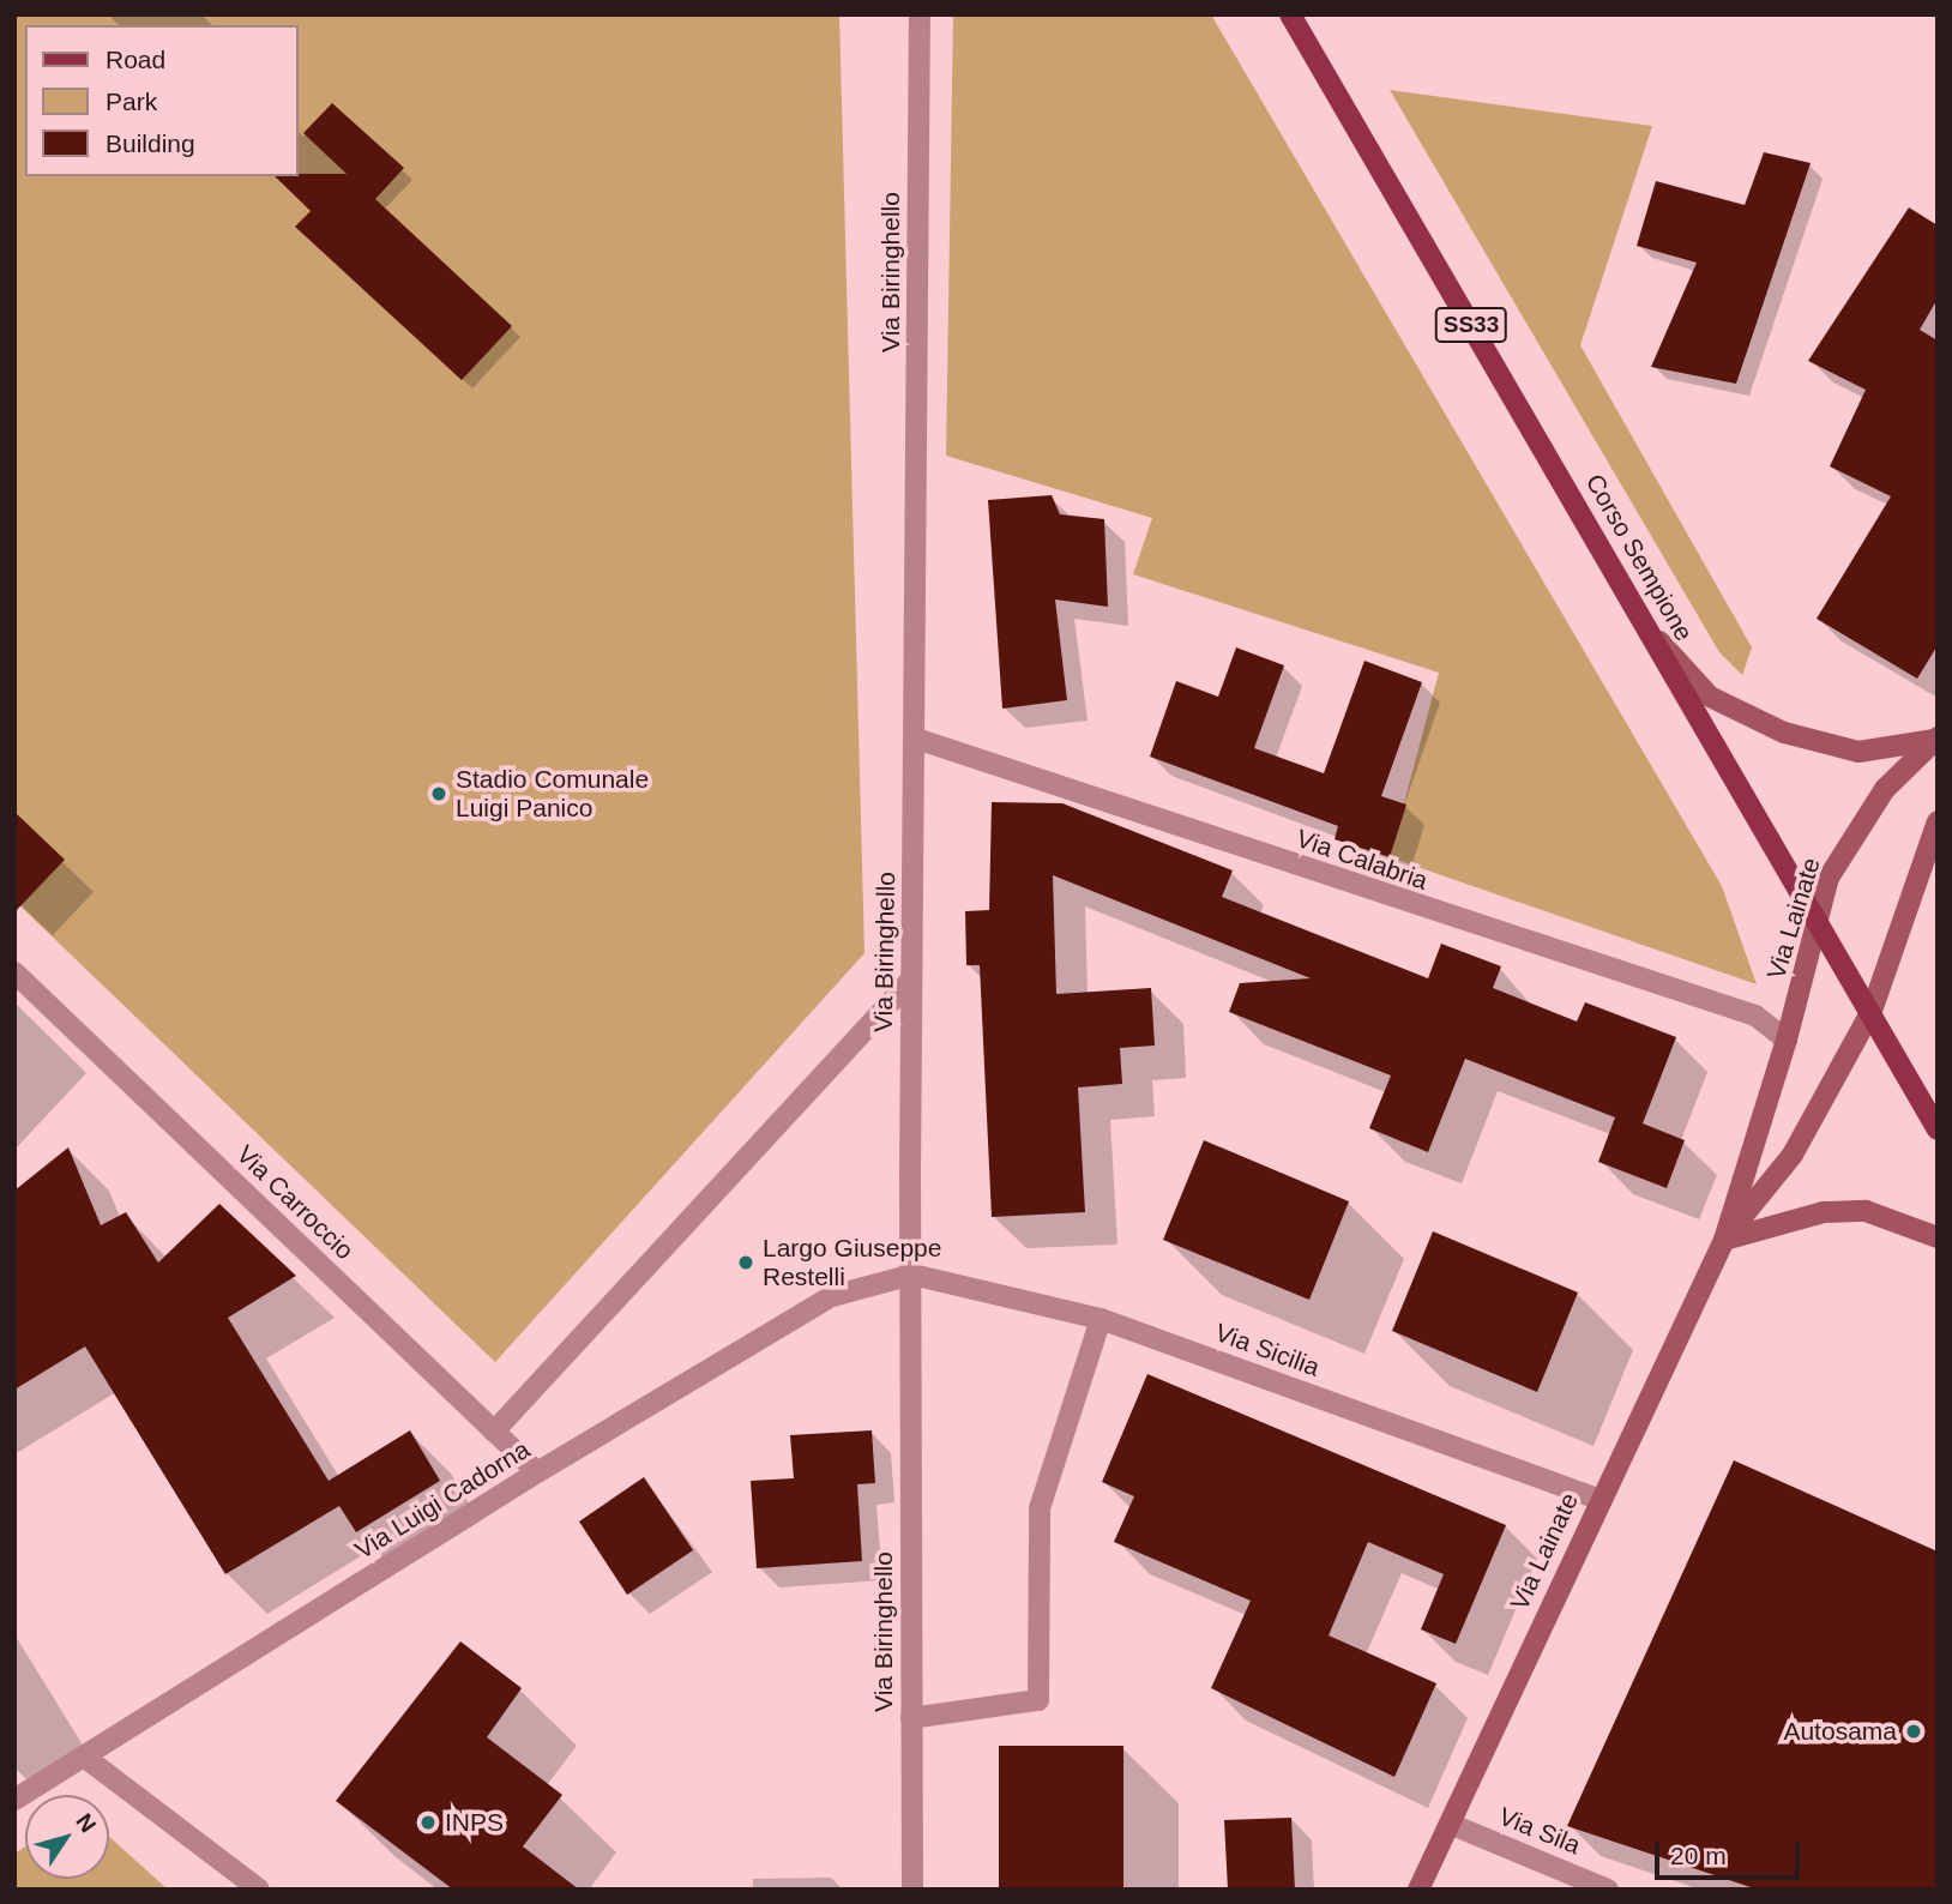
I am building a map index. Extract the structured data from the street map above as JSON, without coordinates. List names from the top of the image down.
{
  "streets": {
    "main road": ["SS33", "Corso Sempione"],
    "street": [
      "Via Biringhello",
      "Via Calabria",
      "Via Lainate",
      "Via Carroccio",
      "Via Sicilia",
      "Via Luigi Cadorna",
      "Via Sila"
    ]
  },
  "crossings": [
    ["Via Biringhello", "Via Calabria"],
    ["Via Biringhello", "Via Sicilia"],
    ["Via Biringhello", "Via Luigi Cadorna"],
    ["Corso Sempione", "Via Lainate"],
    ["Via Calabria", "Via Lainate"],
    ["Via Lainate", "Via Sicilia"],
    ["Via Lainate", "Via Sila"],
    ["Via Carroccio", "Via Luigi Cadorna"],
    ["Via Sicilia", "Via Luigi Cadorna"]
  ],
  "places": [
    "Stadio Comunale Luigi Panico",
    "Largo Giuseppe Restelli",
    "Autosama",
    "INPS"
  ],
  "legend": ["Road", "Park", "Building"],
  "scale_bar": "20 m",
  "north": "top right"
}
